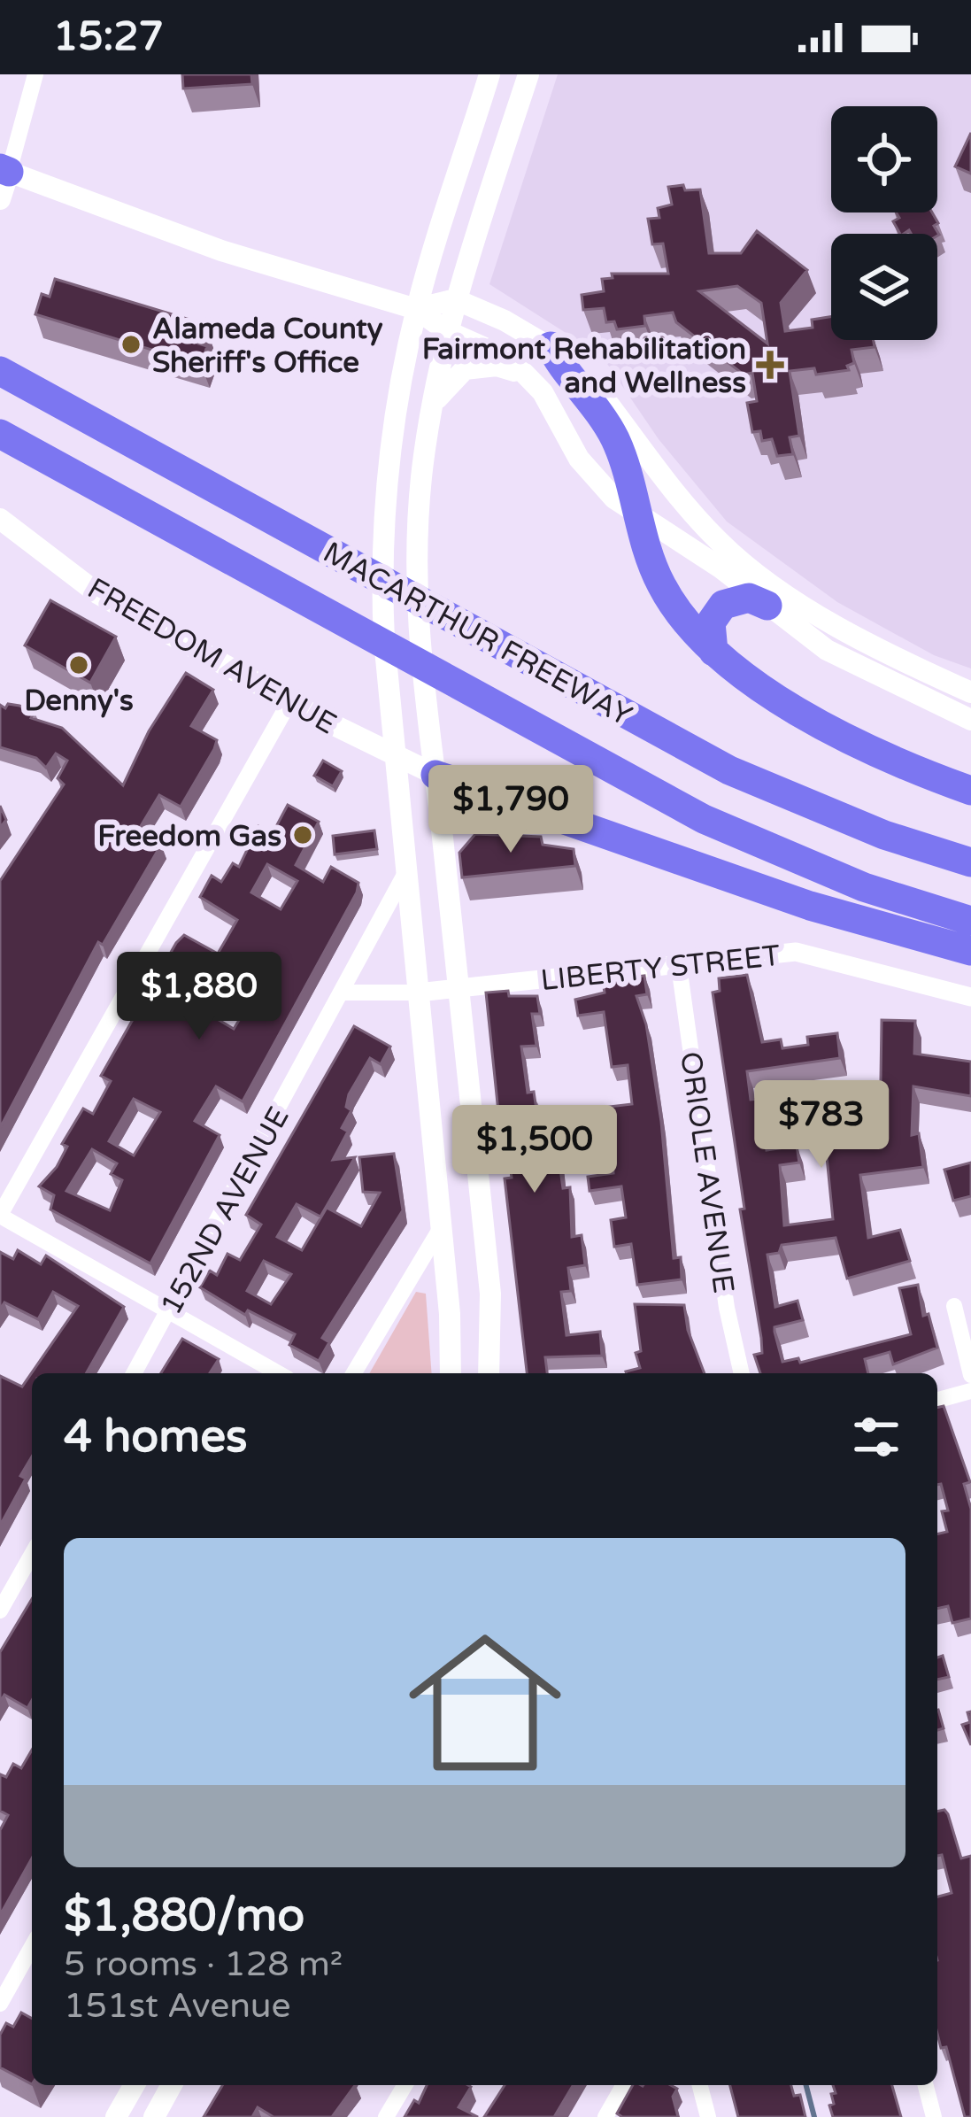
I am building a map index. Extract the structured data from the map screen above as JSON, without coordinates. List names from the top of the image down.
{
  "streets": {
    "highway": ["MACARTHUR FREEWAY"],
    "main road": ["FREEDOM AVENUE"],
    "street": ["LIBERTY STREET", "ORIOLE AVENUE", "152ND AVENUE"]
  },
  "crossings": [
    ["LIBERTY STREET", "ORIOLE AVENUE"],
    ["LIBERTY STREET", "152ND AVENUE"]
  ],
  "places": {
    "other": ["Alameda County Sheriff's Office", "Denny's", "Freedom Gas"],
    "health": ["Fairmont Rehabilitation and Wellness"]
  },
  "page": {
    "status": "15:27",
    "price": [
      "$1,790",
      "$1,880",
      "$783",
      "$1,500"
    ],
    "heading": "4 homes",
    "list": [
      {
        "name": "$1,880/mo",
        "note": "5 rooms · 128 m² · 151st Avenue"
      }
    ]
  }
}
